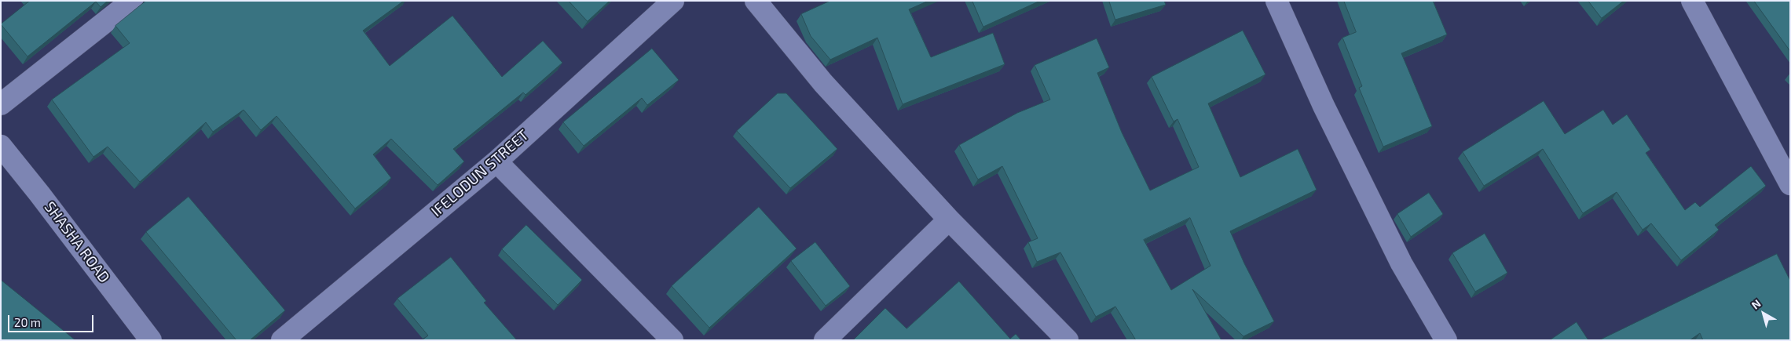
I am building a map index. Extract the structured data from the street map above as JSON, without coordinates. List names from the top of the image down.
{
  "streets": {
    "street": ["IFELODUN STREET", "SHASHA ROAD"]
  },
  "scale_bar": "20 m",
  "north": "top left"
}
